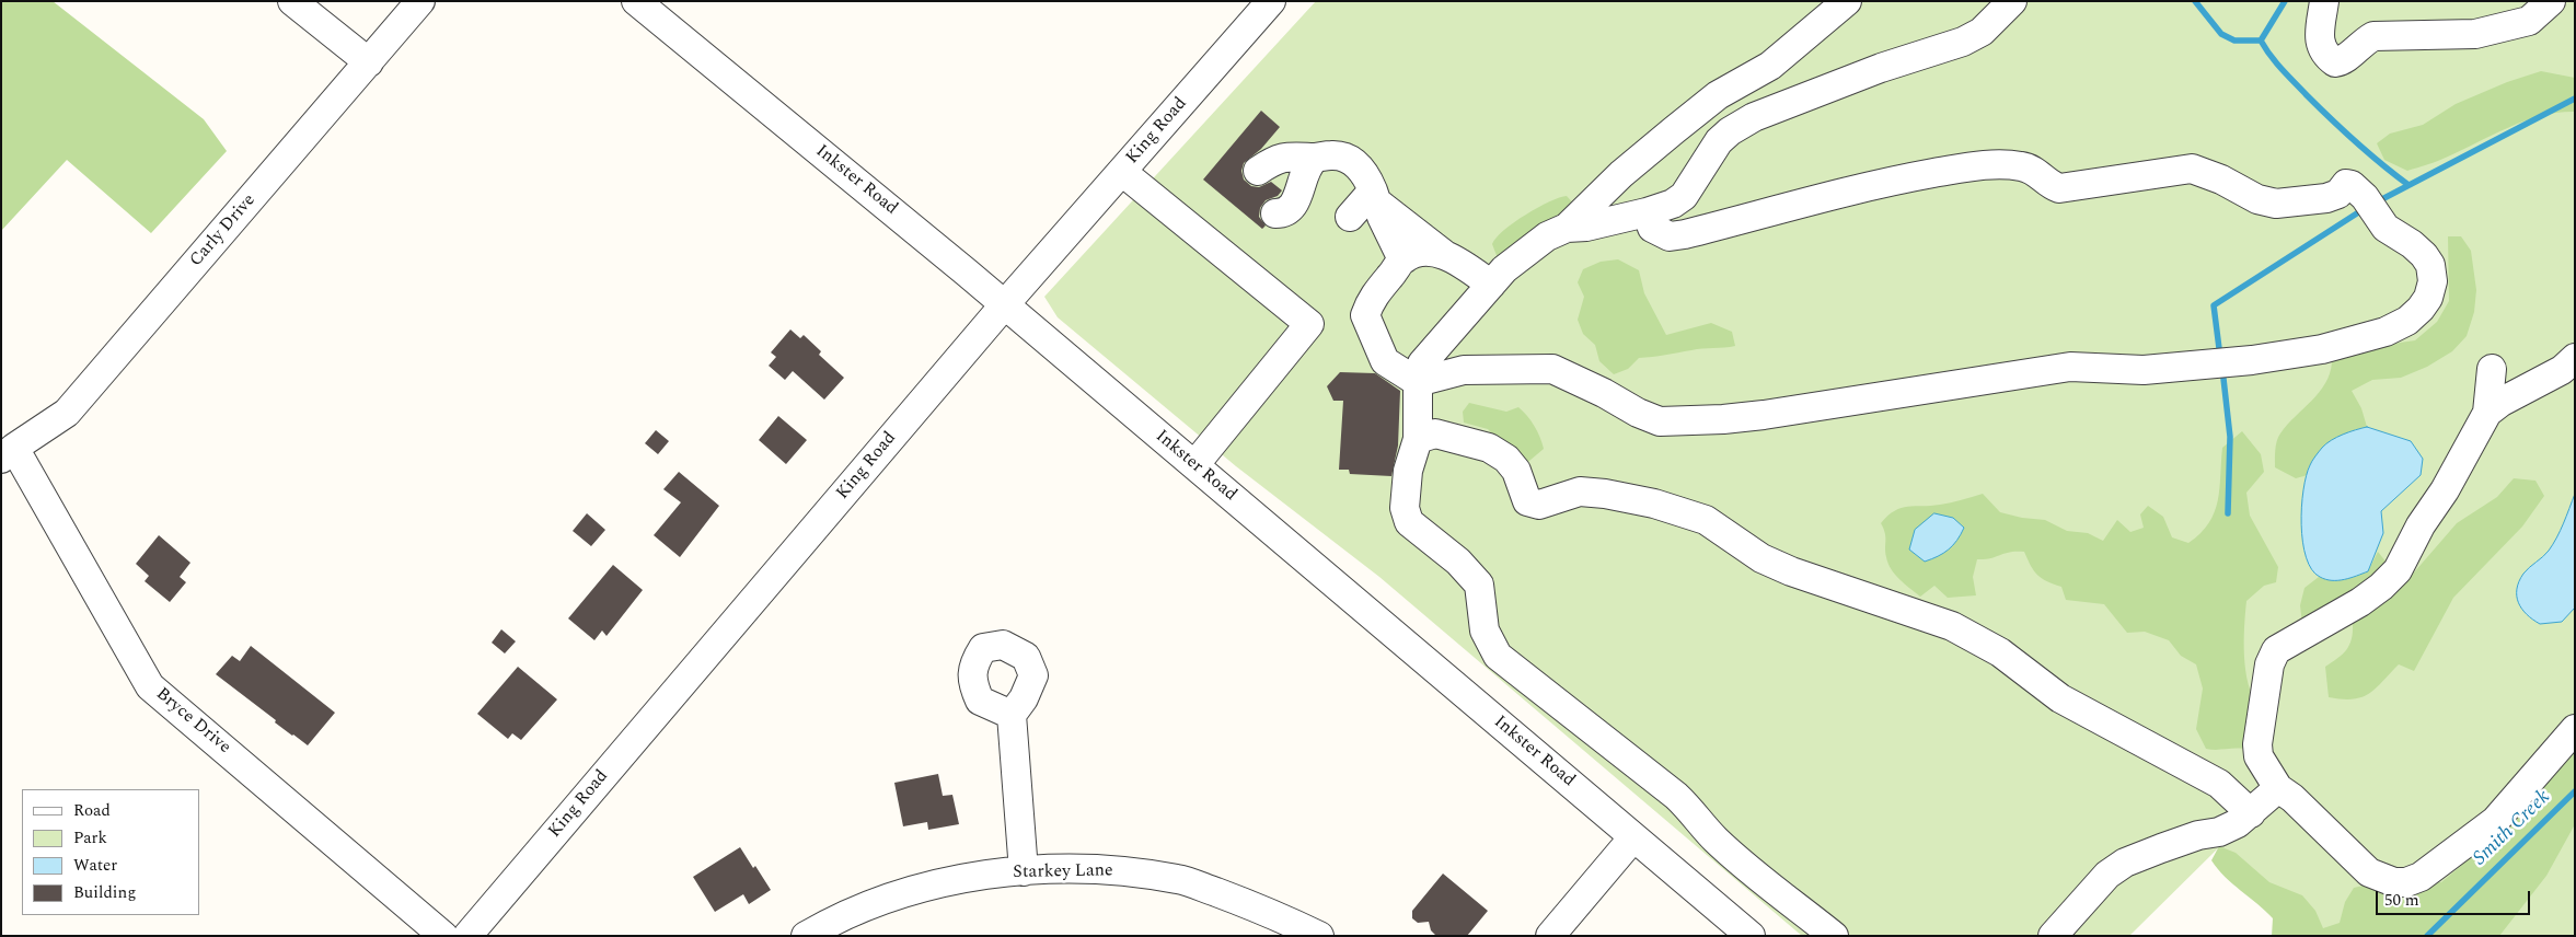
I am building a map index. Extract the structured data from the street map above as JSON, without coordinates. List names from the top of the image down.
{
  "streets": {
    "street": [
      "King Road",
      "Inkster Road",
      "Carly Drive",
      "Bryce Drive",
      "Starkey Lane"
    ]
  },
  "crossings": [
    ["King Road", "Inkster Road"],
    ["Carly Drive", "Bryce Drive"]
  ],
  "water": ["Smith Creek"],
  "legend": [
    "Road",
    "Park",
    "Water",
    "Building"
  ],
  "scale_bar": "50 m"
}
